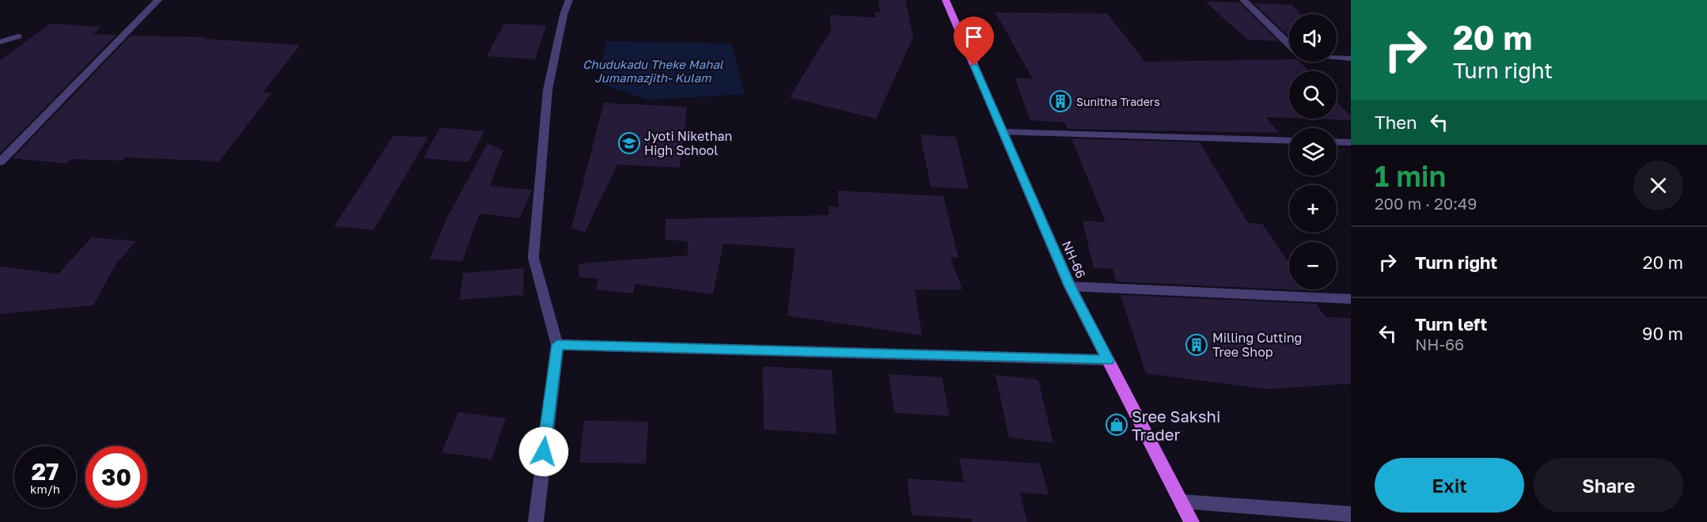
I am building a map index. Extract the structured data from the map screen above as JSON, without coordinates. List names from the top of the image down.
{
  "streets": {
    "main road": ["NH-66"]
  },
  "water": ["Chudukadu Theke Mahal Jumamazjith- Kulam"],
  "places": {
    "building": ["Sunitha Traders", "Milling Cutting Tree Shop"],
    "school or university": ["Jyoti Nikethan High School"],
    "shop": ["Sree Sakshi Trader"]
  },
  "page": {
    "turn": ["20 m", "Turn right"],
    "map_buttons": ["+", "−"],
    "then": "Then",
    "heading": ["1 min", "200 m · 20:49"],
    "list": [
      {
        "name": "Turn right",
        "value": "20 m"
      },
      {
        "name": "Turn left",
        "note": "NH-66",
        "value": "90 m"
      }
    ],
    "speed": "27 km/h",
    "limit": "30",
    "buttons": ["Exit", "Share"]
  }
}
